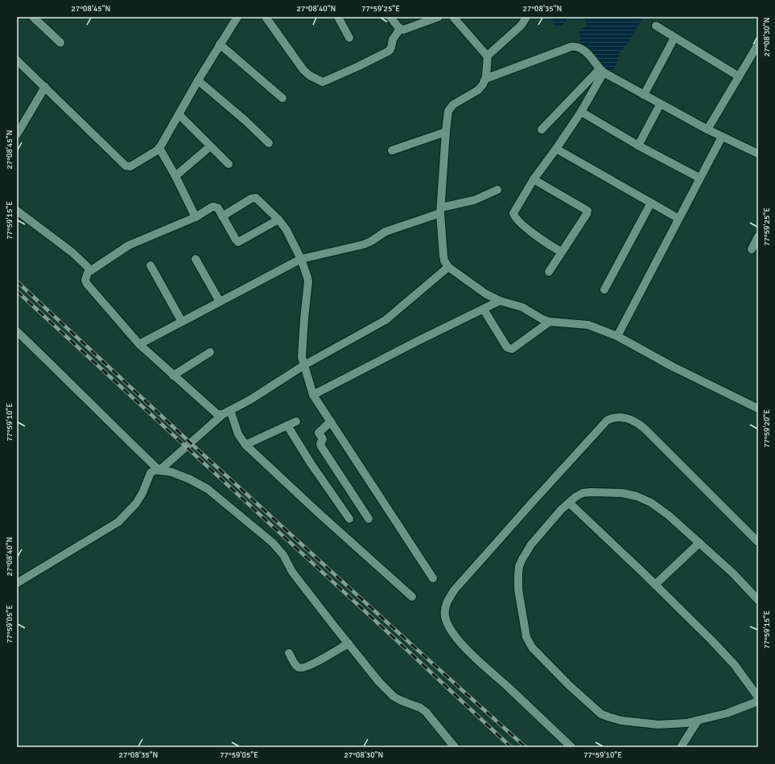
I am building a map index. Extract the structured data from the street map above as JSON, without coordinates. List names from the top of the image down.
{
  "coordinates": [
    "27°08'45\"N",
    "27°08'40\"N",
    "77°59'25\"E",
    "27°08'35\"N",
    "27°08'30\"N",
    "77°59'15\"E",
    "77°59'10\"E",
    "77°59'20\"E",
    "77°59'05\"E"
  ]
}
